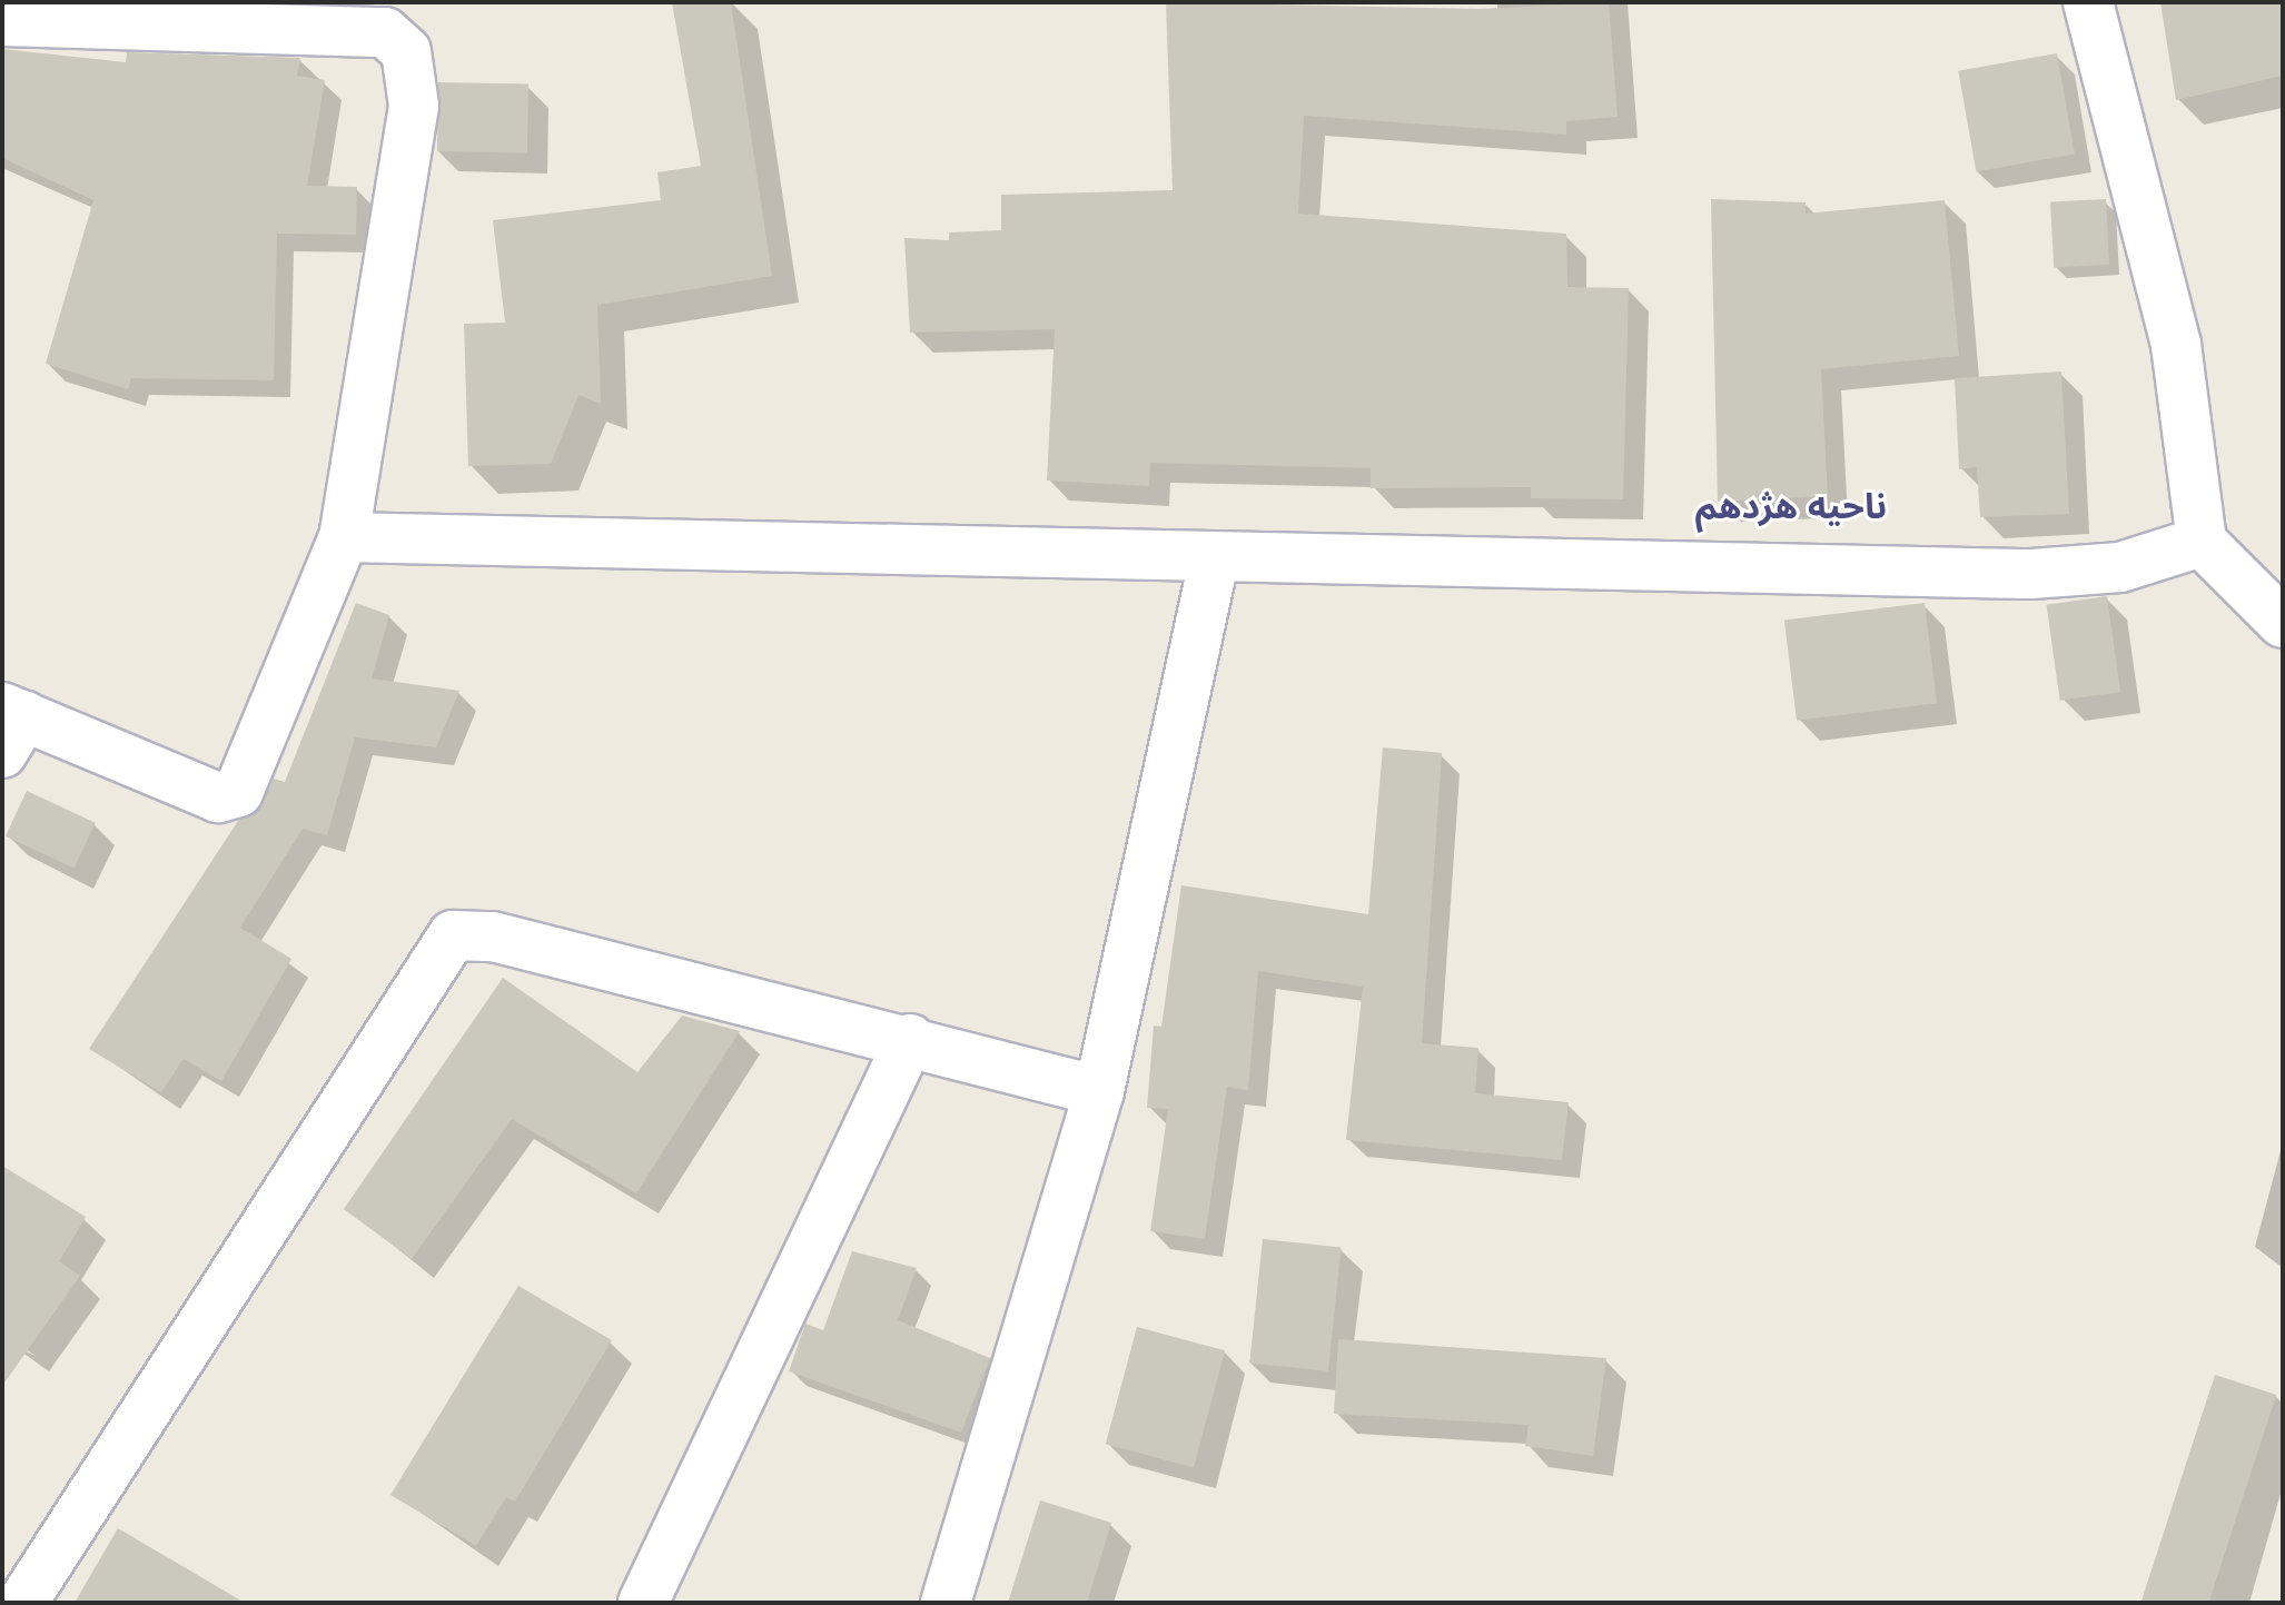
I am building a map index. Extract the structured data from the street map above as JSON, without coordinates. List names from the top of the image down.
{
  "districts": ["ناحیه هژدهم"]
}
